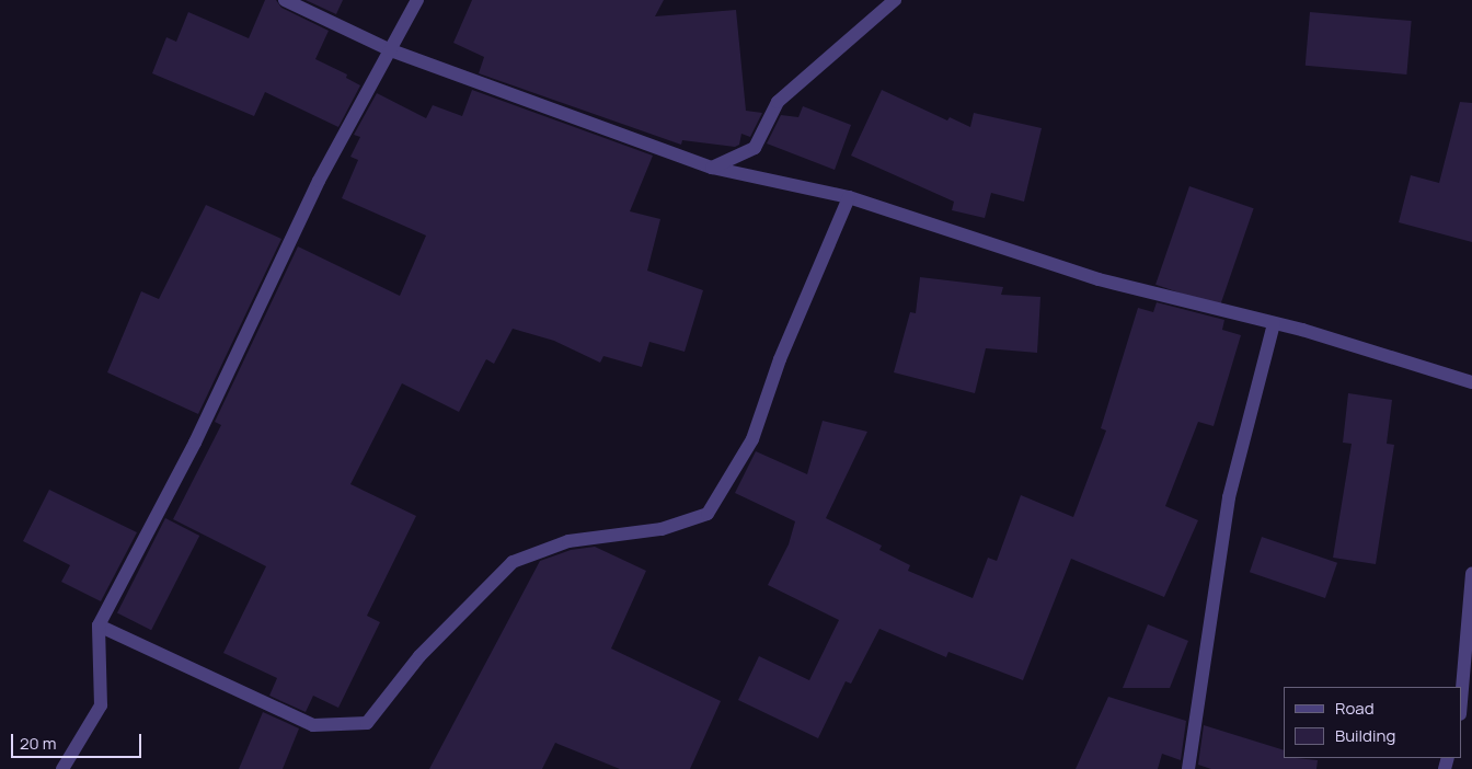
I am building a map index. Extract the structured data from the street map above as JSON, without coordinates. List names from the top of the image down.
{
  "legend": ["Road", "Building"],
  "scale_bar": "20 m"
}
